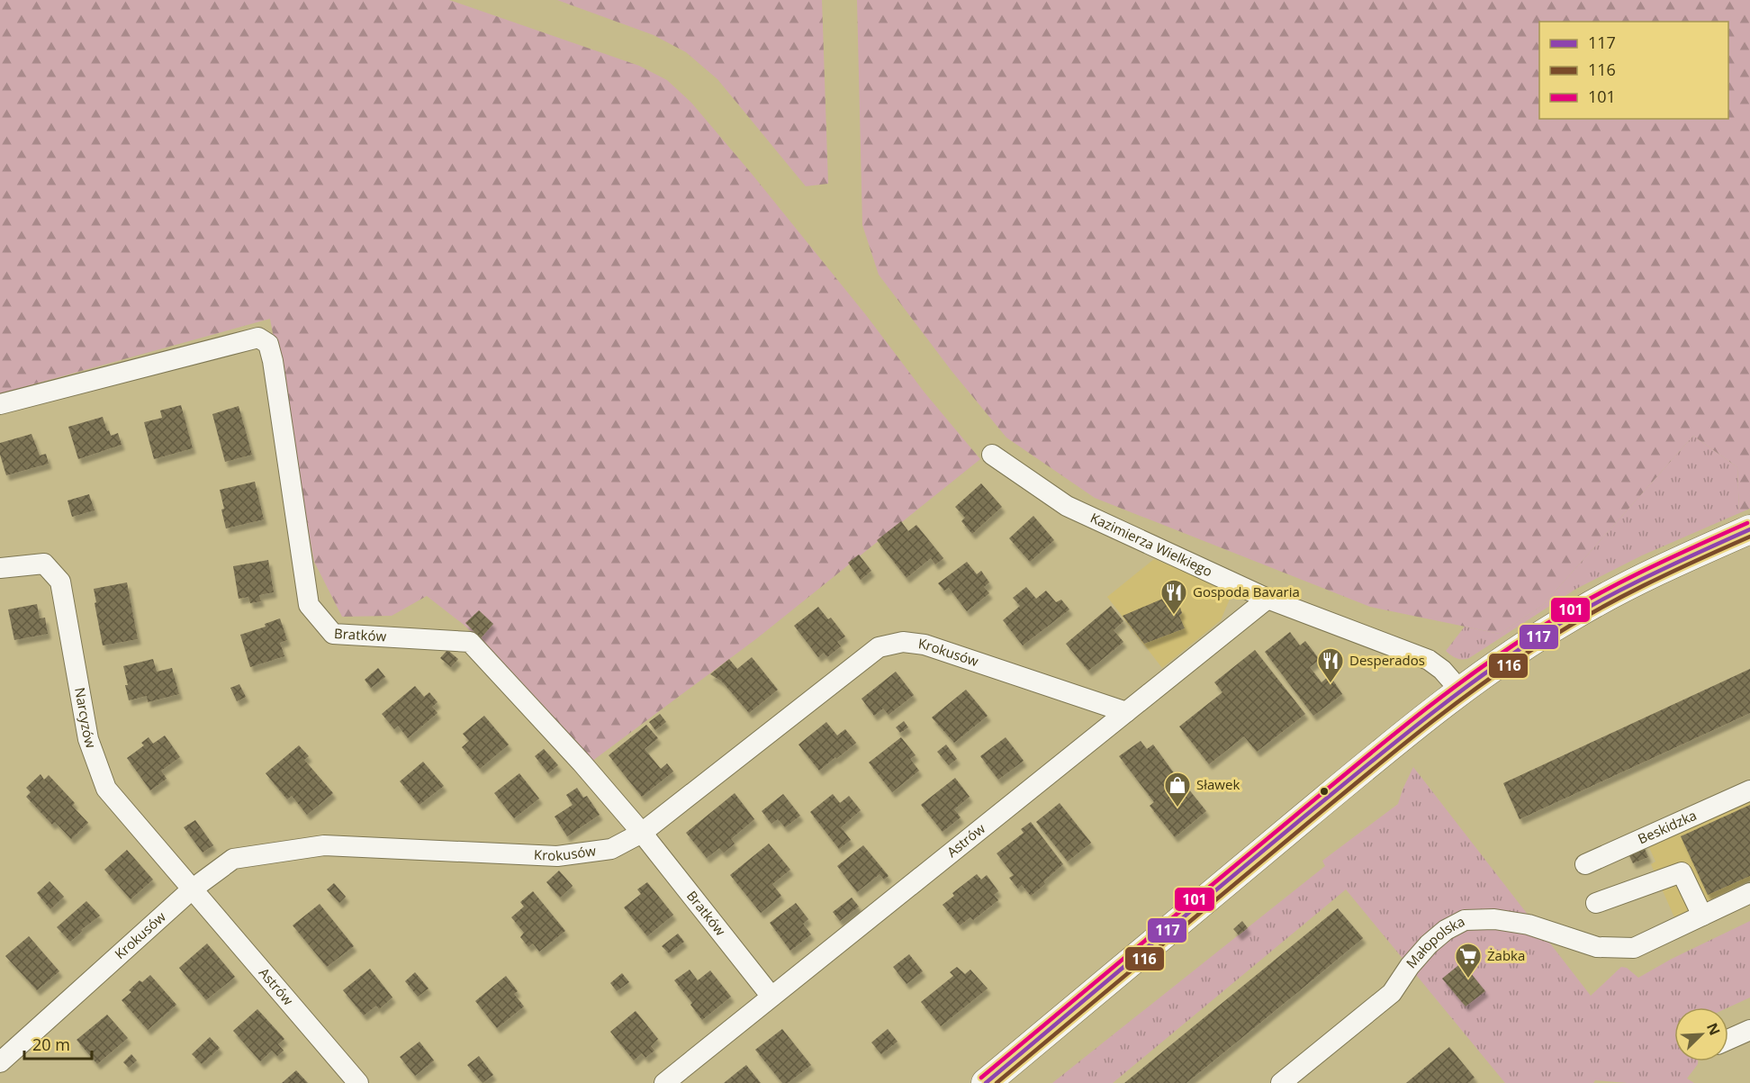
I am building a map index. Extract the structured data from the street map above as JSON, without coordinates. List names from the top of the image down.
{
  "streets": {
    "street": [
      "Kazimierza Wielkiego",
      "Bratków",
      "Krokusów",
      "Narcyzów",
      "Beskidzka",
      "Astrów",
      "Małopolska"
    ]
  },
  "crossings": [
    ["Kazimierza Wielkiego", "Astrów"],
    ["Bratków", "Krokusów"],
    ["Bratków", "Astrów"],
    ["Krokusów", "Narcyzów"],
    ["Krokusów", "Astrów"],
    ["Narcyzów", "Astrów"]
  ],
  "places": {
    "restaurant": ["Gospoda Bavaria", "Desperados"],
    "shop": ["Sławek"],
    "supermarket": ["Żabka"]
  },
  "lines": ["transit line 101", "transit line 117", "transit line 116"],
  "legend": ["117", "116", "101"],
  "scale_bar": "20 m",
  "north": "top right"
}
